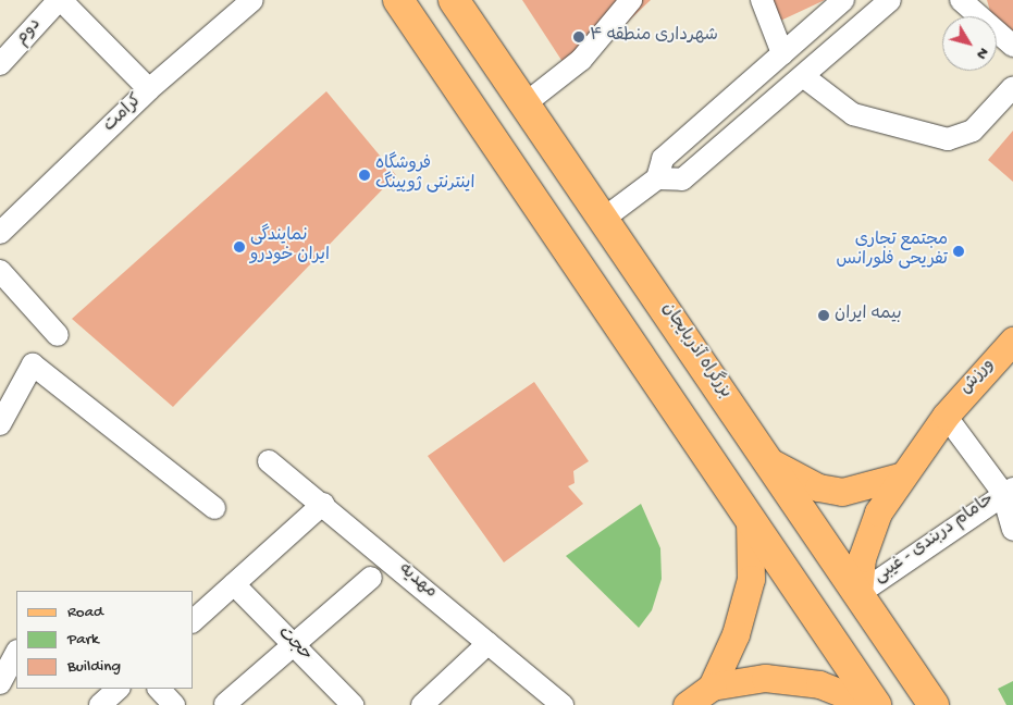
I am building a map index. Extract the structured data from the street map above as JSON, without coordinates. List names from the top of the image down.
{
  "streets": {
    "highway": ["بزرگراه آذربایجان"],
    "main road": ["ورزش"],
    "street": [
      "دوم",
      "کرامت",
      "حامام دربندی - غیبی",
      "مهدیه",
      "حجت"
    ]
  },
  "crossings": [
    ["بزرگراه آذربایجان", "ورزش"],
    ["بزرگراه آذربایجان", "حامام دربندی - غیبی"],
    ["ورزش", "حامام دربندی - غیبی"]
  ],
  "places": [
    "شهرداری منطقه ۴",
    "فروشگاه اینترنتی ژوپینگ",
    "نمایندگی ایران خودرو",
    "مجتمع تجاری تفریحی فلورانس",
    "بیمه ایران"
  ],
  "legend": ["Road", "Park", "Building"],
  "north": "bottom right"
}
